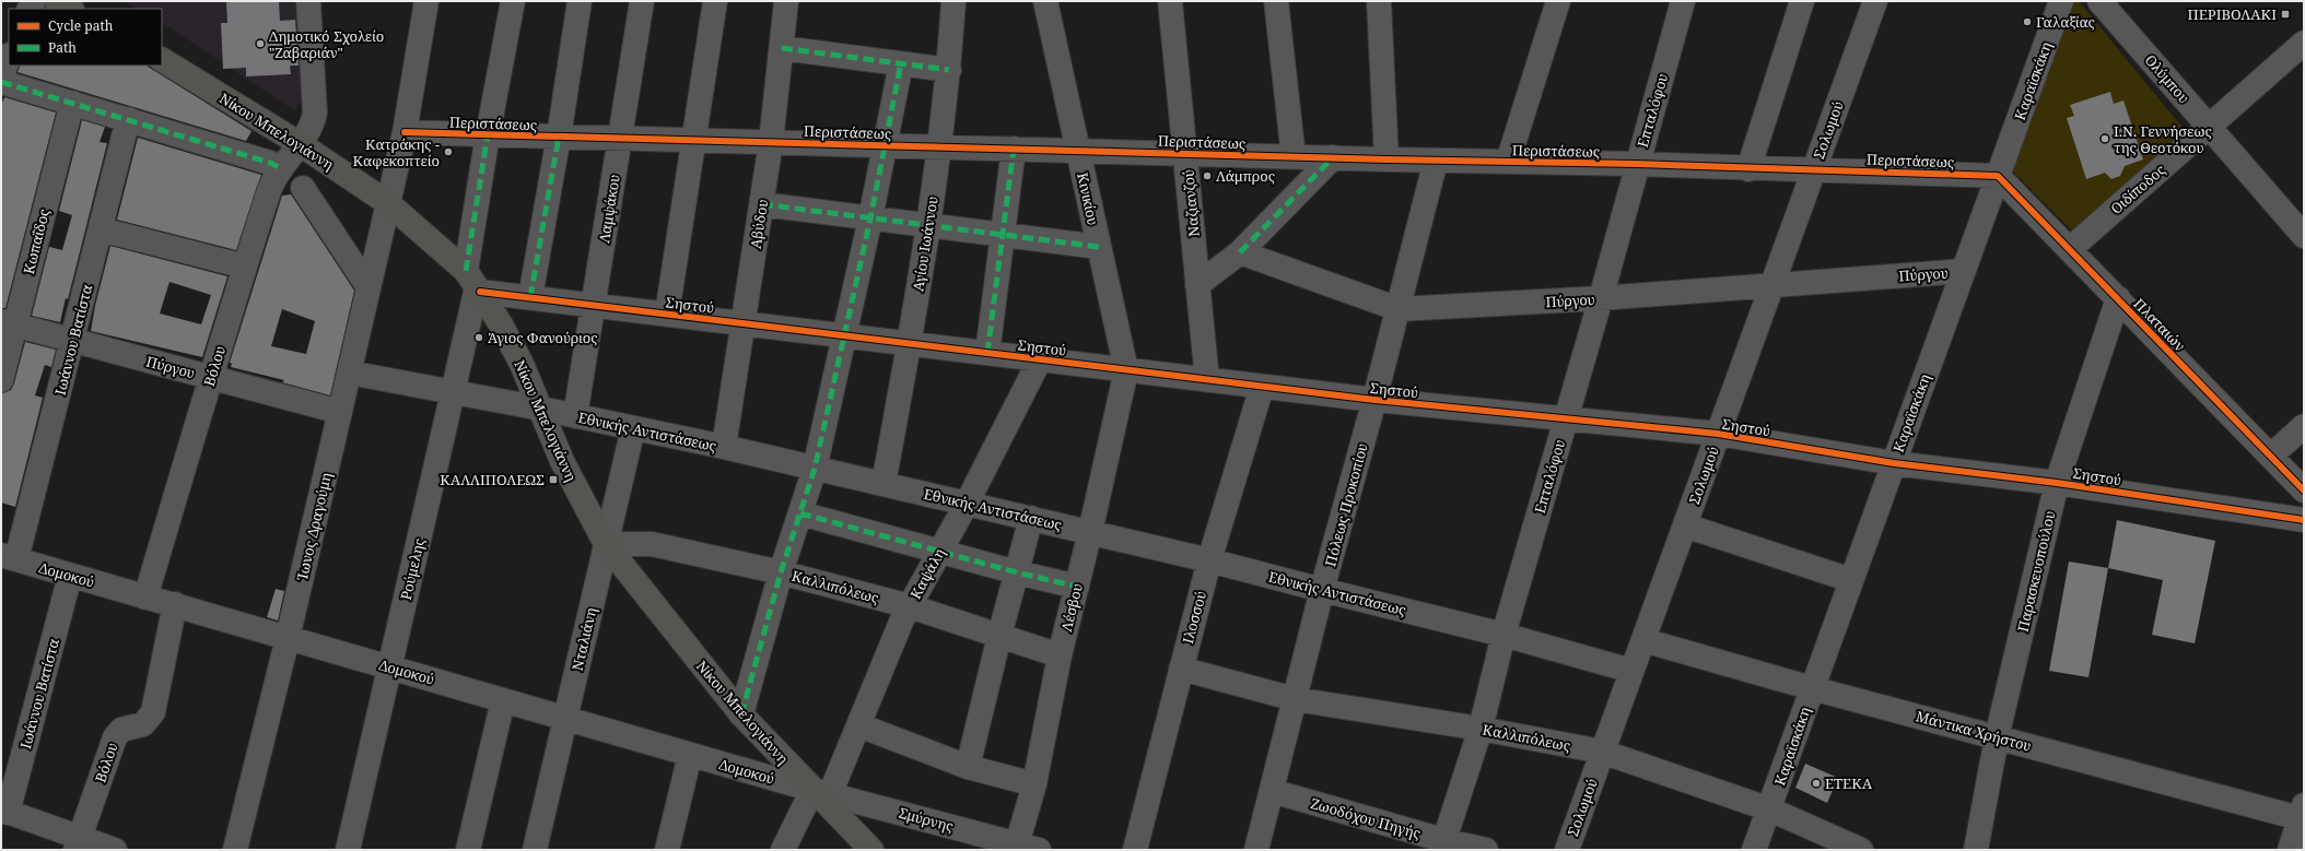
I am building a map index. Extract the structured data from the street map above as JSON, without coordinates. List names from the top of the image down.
{
  "streets": {
    "main road": ["Νίκου Μπελογιάννη"],
    "street": [
      "Ολύμπου",
      "Καραϊσκάκη",
      "Επταλόφου",
      "Περιστάσεως",
      "Σολωμού",
      "Οιδίποδος",
      "Κινικίου",
      "Ναζιανζού",
      "Λαμψάκου",
      "Αβύδου",
      "Κωπαΐδος",
      "Αγίου Ιωάννου",
      "Πύργου",
      "Σηστού",
      "Πλαταιών",
      "Ιωάννου Βατίστα",
      "Βόλου",
      "Εθνικής Αντιστάσεως",
      "Πόλεως Προκοπίου",
      "Ίωνος Δραγούμη",
      "Ρούμελης",
      "Παρασκευοπούλου",
      "Καψάλη",
      "Δομοκού",
      "Καλλιπόλεως",
      "Λέσβου",
      "Ιλοσσού",
      "Νταλιάνη",
      "Μάντικα Χρήστου",
      "Ζωοδόχου Πηγής",
      "Σμύρνης"
    ]
  },
  "crossings": [
    ["Ολύμπου", "Οιδίποδος"],
    ["Καραϊσκάκη", "Περιστάσεως"],
    ["Καραϊσκάκη", "Πύργου"],
    ["Καραϊσκάκη", "Σηστού"],
    ["Καραϊσκάκη", "Πλαταιών"],
    ["Καραϊσκάκη", "Καλλιπόλεως"],
    ["Καραϊσκάκη", "Μάντικα Χρήστου"],
    ["Επταλόφου", "Περιστάσεως"],
    ["Επταλόφου", "Πύργου"],
    ["Επταλόφου", "Σηστού"],
    ["Επταλόφου", "Εθνικής Αντιστάσεως"],
    ["Επταλόφου", "Καλλιπόλεως"],
    ["Επταλόφου", "Ζωοδόχου Πηγής"],
    ["Περιστάσεως", "Σολωμού"],
    ["Περιστάσεως", "Κινικίου"],
    ["Περιστάσεως", "Ναζιανζού"],
    ["Περιστάσεως", "Λαμψάκου"],
    ["Περιστάσεως", "Αβύδου"],
    ["Περιστάσεως", "Αγίου Ιωάννου"],
    ["Περιστάσεως", "Πλαταιών"],
    ["Περιστάσεως", "Πόλεως Προκοπίου"],
    ["Περιστάσεως", "Ίωνος Δραγούμη"],
    ["Περιστάσεως", "Ρούμελης"],
    ["Σολωμού", "Πύργου"],
    ["Σολωμού", "Σηστού"],
    ["Σολωμού", "Εθνικής Αντιστάσεως"],
    ["Σολωμού", "Καλλιπόλεως"],
    ["Σολωμού", "Μάντικα Χρήστου"],
    ["Νίκου Μπελογιάννη", "Σηστού"],
    ["Νίκου Μπελογιάννη", "Βόλου"],
    ["Νίκου Μπελογιάννη", "Εθνικής Αντιστάσεως"],
    ["Νίκου Μπελογιάννη", "Ίωνος Δραγούμη"],
    ["Νίκου Μπελογιάννη", "Ρούμελης"],
    ["Νίκου Μπελογιάννη", "Καψάλη"],
    ["Νίκου Μπελογιάννη", "Δομοκού"],
    ["Νίκου Μπελογιάννη", "Καλλιπόλεως"],
    ["Νίκου Μπελογιάννη", "Νταλιάνη"],
    ["Νίκου Μπελογιάννη", "Σμύρνης"],
    ["Οιδίποδος", "Πλαταιών"],
    ["Κινικίου", "Σηστού"],
    ["Κινικίου", "Λέσβου"],
    ["Ναζιανζού", "Σηστού"],
    ["Λαμψάκου", "Σηστού"],
    ["Λαμψάκου", "Εθνικής Αντιστάσεως"],
    ["Αβύδου", "Σηστού"],
    ["Αβύδου", "Εθνικής Αντιστάσεως"],
    ["Κωπαΐδος", "Πύργου"],
    ["Αγίου Ιωάννου", "Σηστού"],
    ["Αγίου Ιωάννου", "Εθνικής Αντιστάσεως"],
    ["Πύργου", "Ιωάννου Βατίστα"],
    ["Πύργου", "Βόλου"],
    ["Πύργου", "Πόλεως Προκοπίου"],
    ["Πύργου", "Ίωνος Δραγούμη"],
    ["Σηστού", "Πόλεως Προκοπίου"],
    ["Σηστού", "Ρούμελης"],
    ["Σηστού", "Παρασκευοπούλου"],
    ["Σηστού", "Καψάλη"],
    ["Σηστού", "Λέσβου"],
    ["Σηστού", "Ιλοσσού"],
    ["Πλαταιών", "Παρασκευοπούλου"],
    ["Ιωάννου Βατίστα", "Δομοκού"],
    ["Βόλου", "Δομοκού"],
    ["Εθνικής Αντιστάσεως", "Πόλεως Προκοπίου"],
    ["Εθνικής Αντιστάσεως", "Ίωνος Δραγούμη"],
    ["Εθνικής Αντιστάσεως", "Ρούμελης"],
    ["Εθνικής Αντιστάσεως", "Καψάλη"],
    ["Εθνικής Αντιστάσεως", "Λέσβου"],
    ["Εθνικής Αντιστάσεως", "Ιλοσσού"],
    ["Εθνικής Αντιστάσεως", "Νταλιάνη"],
    ["Πόλεως Προκοπίου", "Καλλιπόλεως"],
    ["Πόλεως Προκοπίου", "Ζωοδόχου Πηγής"],
    ["Ίωνος Δραγούμη", "Δομοκού"],
    ["Ρούμελης", "Δομοκού"],
    ["Παρασκευοπούλου", "Μάντικα Χρήστου"],
    ["Καψάλη", "Δομοκού"],
    ["Καψάλη", "Καλλιπόλεως"],
    ["Καψάλη", "Σμύρνης"],
    ["Δομοκού", "Νταλιάνη"],
    ["Δομοκού", "Σμύρνης"],
    ["Καλλιπόλεως", "Λέσβου"],
    ["Καλλιπόλεως", "Ιλοσσού"],
    ["Καλλιπόλεως", "Νταλιάνη"],
    ["Λέσβου", "Σμύρνης"]
  ],
  "places": {
    "transit": ["ΠΕΡΙΒΟΛΑΚΙ", "ΚΑΛΛΙΠΟΛΕΩΣ"],
    "other": [
      "Γαλαξίας",
      "Δημοτικό Σχολείο \"Ζαβαριάν\"",
      "Ι.Ν. Γεννήσεως της Θεοτόκου",
      "Κατράκης - Καφεκοπτείο",
      "Λάμπρος",
      "Άγιος Φανούριος",
      "ΕΤΕΚΑ"
    ]
  },
  "legend": ["Cycle path", "Path"]
}
